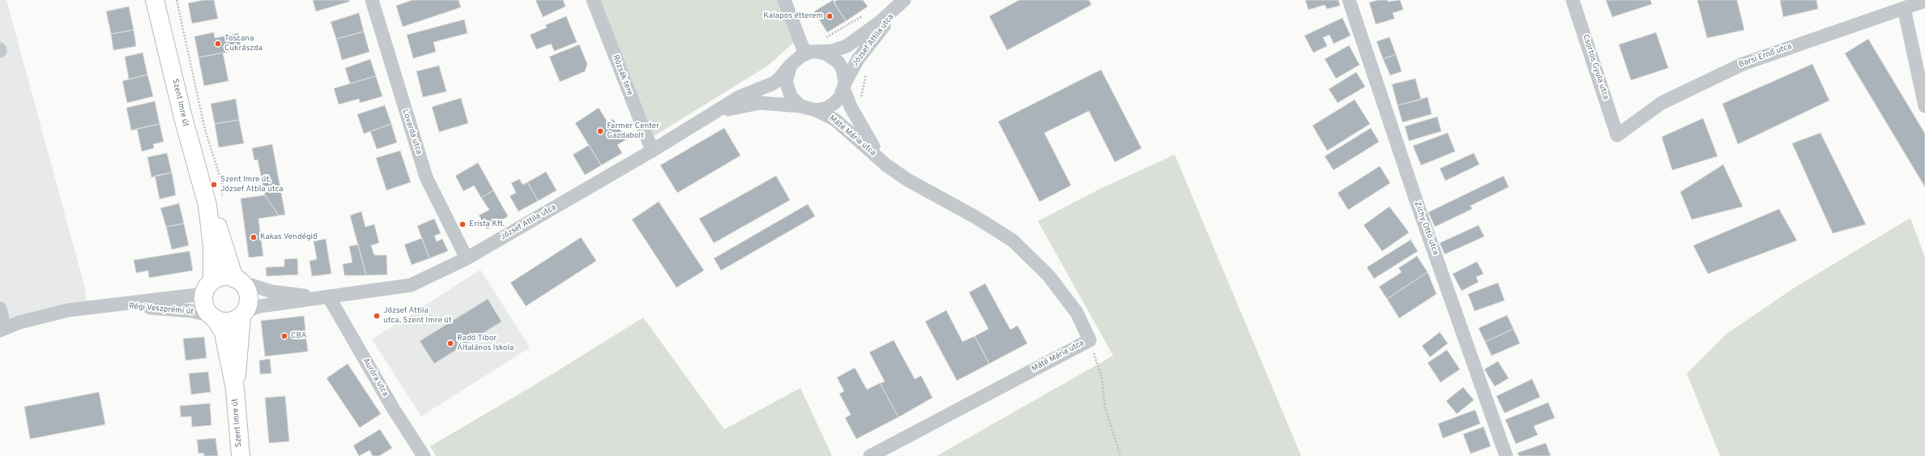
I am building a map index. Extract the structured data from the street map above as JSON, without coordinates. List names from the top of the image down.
{
  "streets": {
    "main road": ["Szent Imre út"],
    "street": [
      "József Attila utca",
      "Barsi Ernő utca",
      "Csortos Gyula utca",
      "Rózsák tere",
      "Lovarda utca",
      "Máté Mária utca",
      "Zichy Ottó utca",
      "Régi Veszprémi út",
      "Auróra utca"
    ]
  },
  "crossings": [
    ["József Attila utca", "Rózsák tere"],
    ["József Attila utca", "Szent Imre út"],
    ["József Attila utca", "Lovarda utca"],
    ["József Attila utca", "Máté Mária utca"],
    ["József Attila utca", "Régi Veszprémi út"],
    ["József Attila utca", "Auróra utca"],
    ["Barsi Ernő utca", "Csortos Gyula utca"],
    ["Szent Imre út", "Régi Veszprémi út"]
  ],
  "places": [
    "Kalapos étterem",
    "Toscana Cukrászda",
    "Farmer Center Gazdabolt",
    "Szent Imre út, József Attila utca",
    "Erista Kft.",
    "Kakas Vendéglő",
    "József Attila utca, Szent Imre út",
    "CBA",
    "Radó Tibor Általános Iskola"
  ]
}
